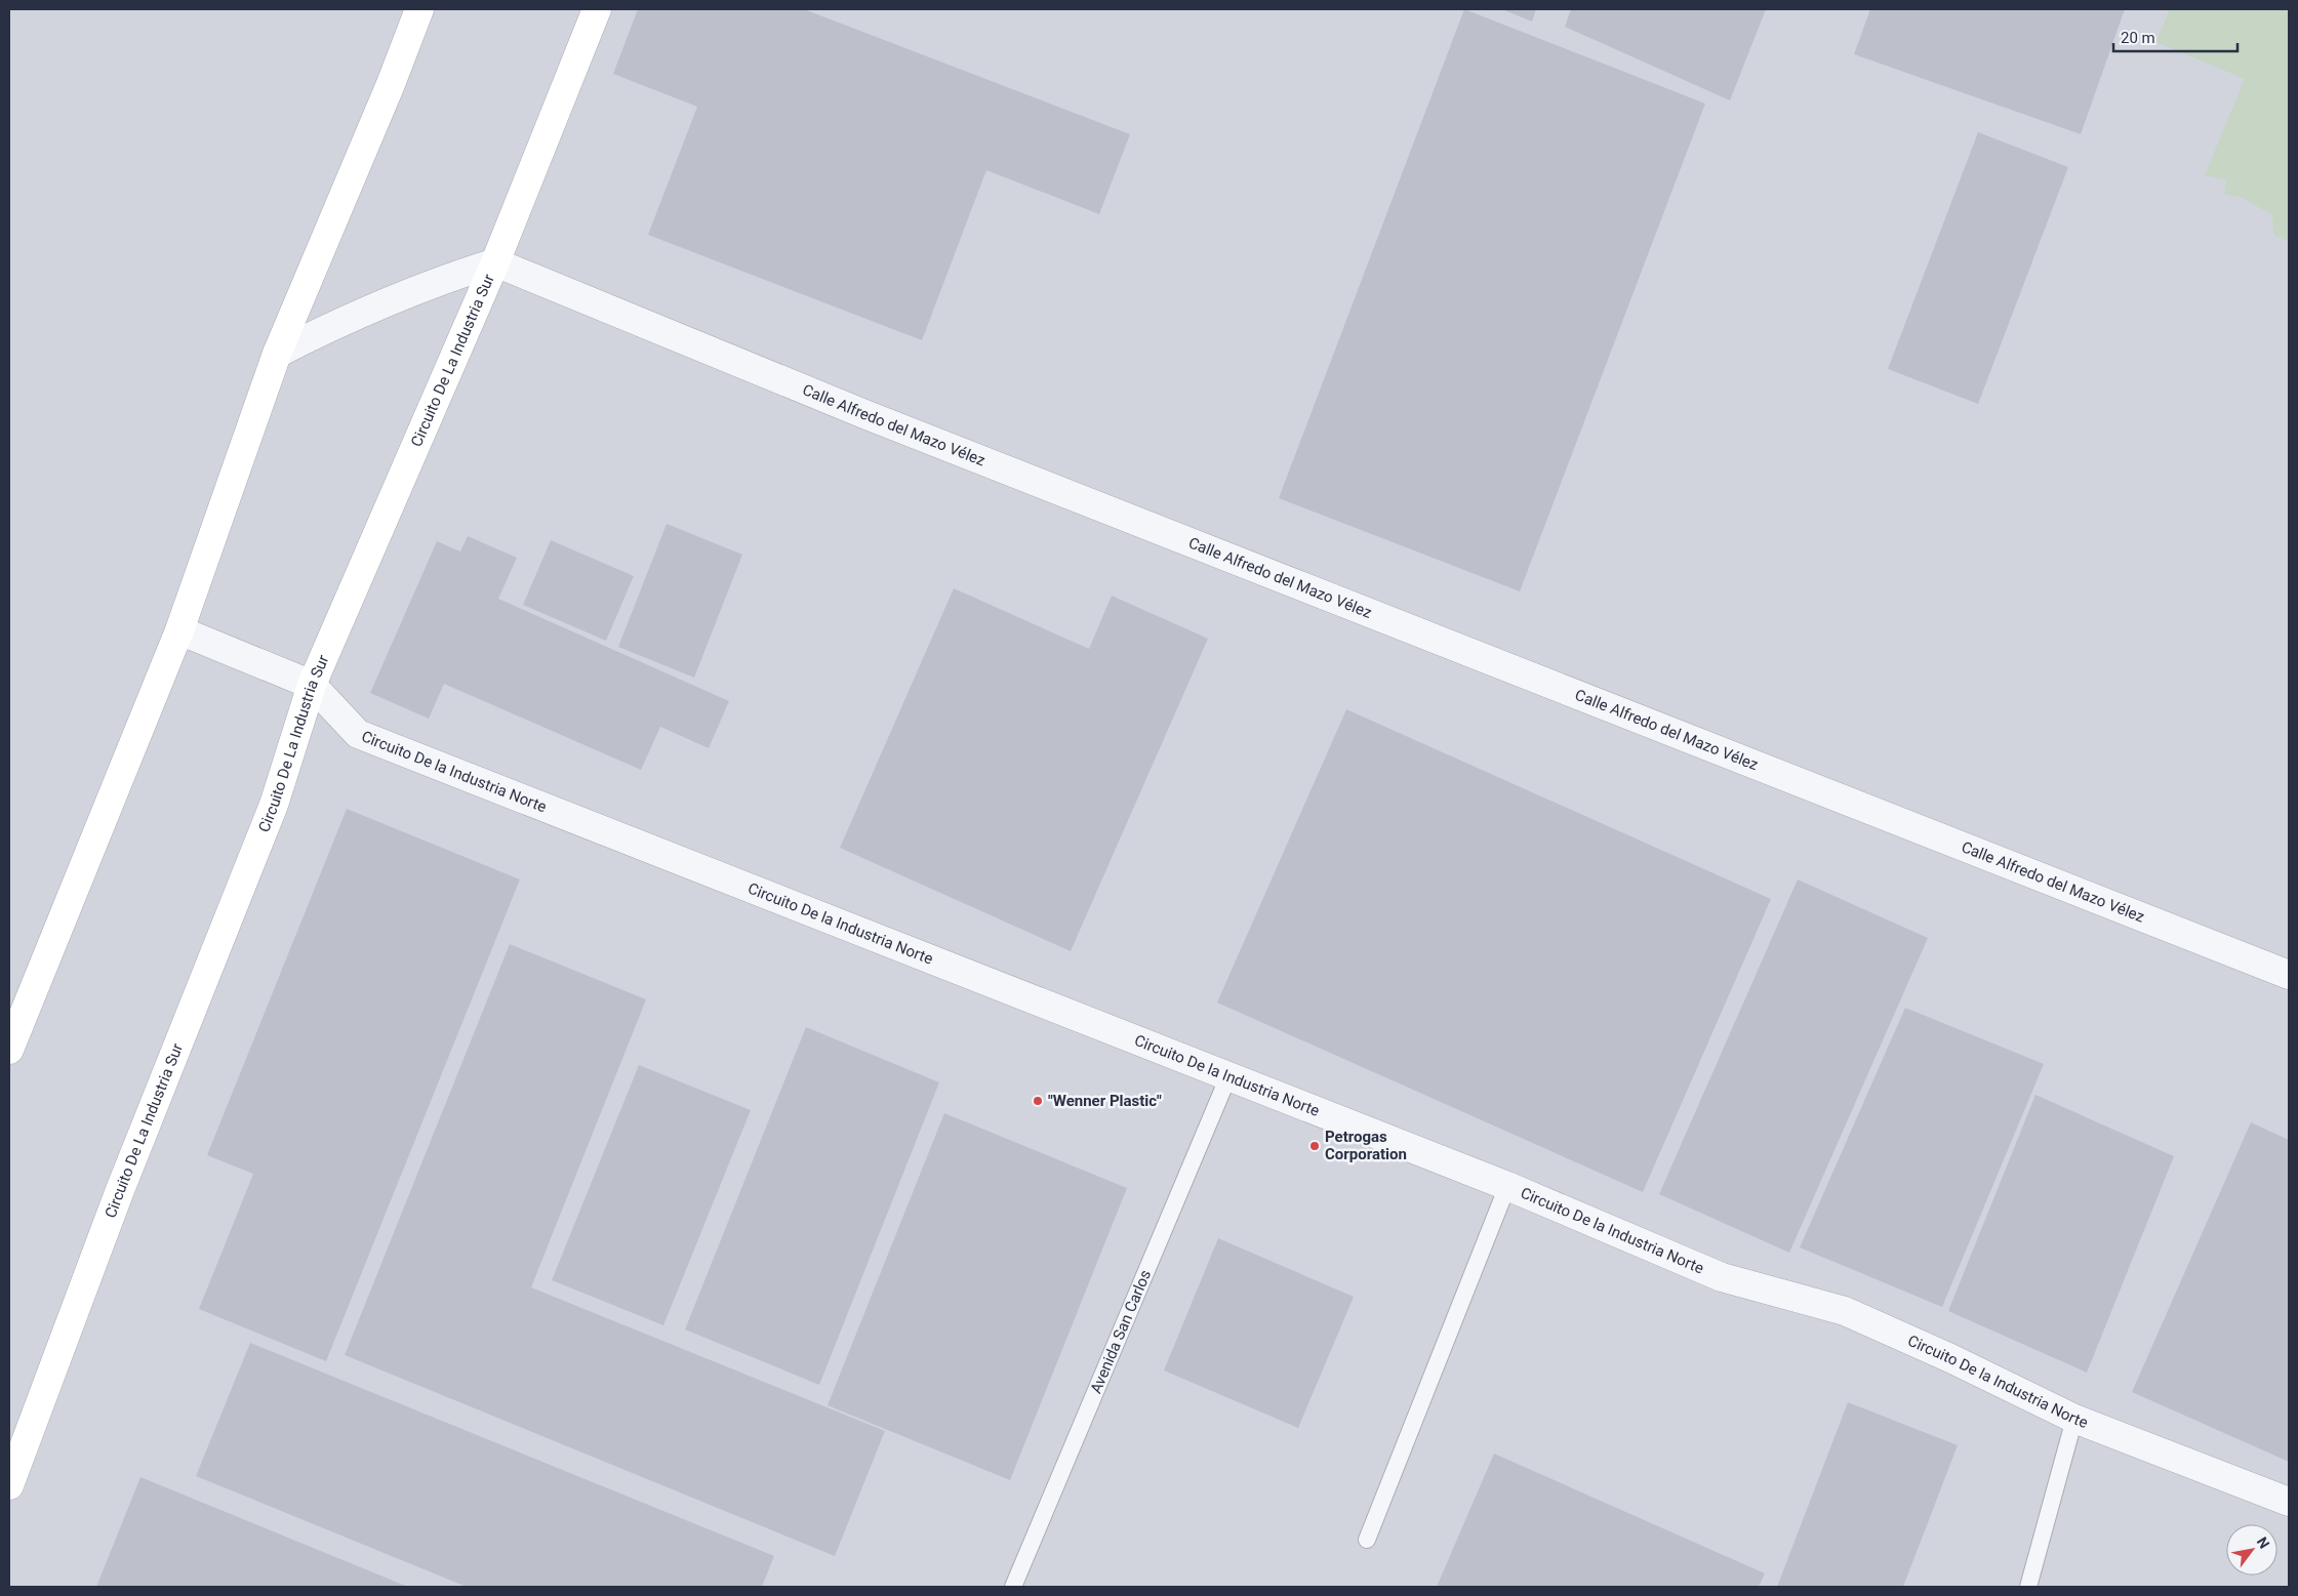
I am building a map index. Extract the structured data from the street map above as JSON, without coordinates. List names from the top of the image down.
{
  "streets": {
    "main road": ["Circuito De La Industria Sur"],
    "street": ["Calle Alfredo del Mazo Vélez", "Circuito De la Industria Norte"],
    "lane": ["Avenida San Carlos"]
  },
  "crossings": [
    ["Circuito De La Industria Sur", "Calle Alfredo del Mazo Vélez"],
    ["Circuito De La Industria Sur", "Circuito De la Industria Norte"],
    ["Circuito De la Industria Norte", "Avenida San Carlos"]
  ],
  "places": ["\"Wenner Plastic\"", "Petrogas Corporation"],
  "scale_bar": "20 m",
  "north": "top right"
}
